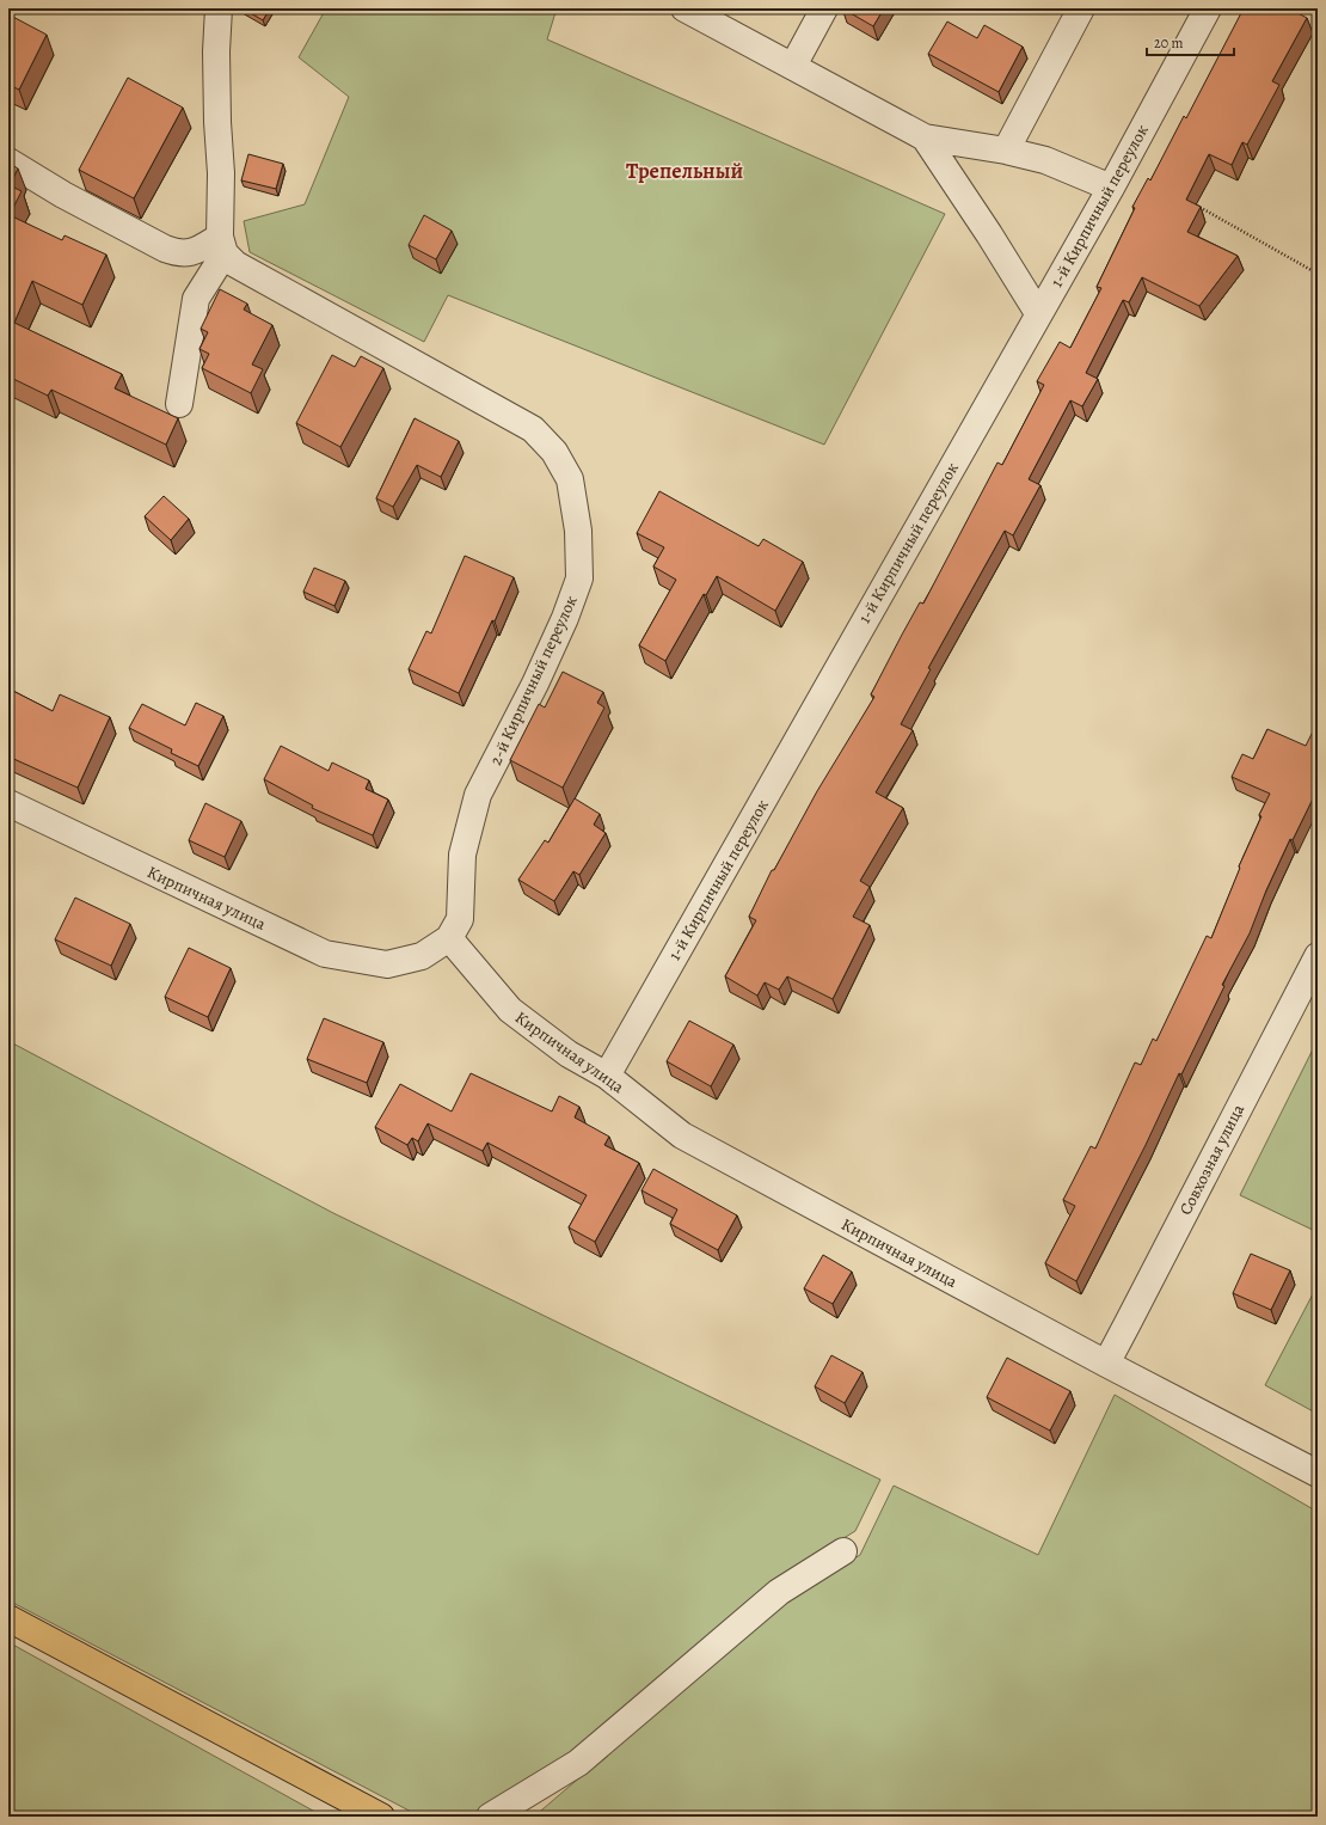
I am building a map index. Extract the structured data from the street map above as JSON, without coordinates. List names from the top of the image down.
{
  "streets": {
    "street": [
      "1-й Кирпичный переулок",
      "2-й Кирпичный переулок",
      "Кирпичная улица",
      "Совхозная улица"
    ]
  },
  "crossings": [
    ["1-й Кирпичный переулок", "Кирпичная улица"],
    ["2-й Кирпичный переулок", "Кирпичная улица"],
    ["Кирпичная улица", "Совхозная улица"]
  ],
  "districts": ["Трепельный"],
  "scale_bar": "20 m"
}
